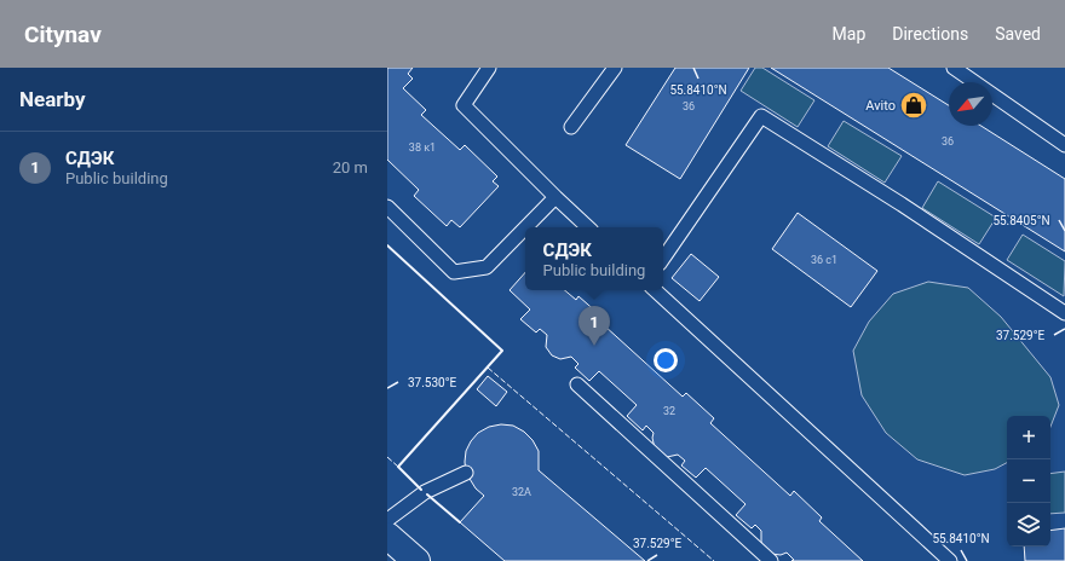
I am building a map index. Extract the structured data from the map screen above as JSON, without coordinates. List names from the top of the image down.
{
  "places": {
    "shop": ["Avito"]
  },
  "house_numbers": [
    "36",
    "36",
    "38 к1",
    "36 с1",
    "32",
    "32А"
  ],
  "north": "bottom left",
  "page": {
    "header": "Citynav",
    "nav": ["Map", "Directions", "Saved"],
    "heading": "Nearby",
    "list": [
      {
        "mark": "1",
        "name": "СДЭК",
        "note": "Public building",
        "value": "20 m"
      }
    ],
    "popup": ["СДЭК", "Public building"],
    "pins": "1",
    "map_buttons": ["+", "−"]
  },
  "coordinates": [
    "55.8410°N",
    "55.8405°N",
    "37.529°E",
    "37.530°E"
  ]
}
